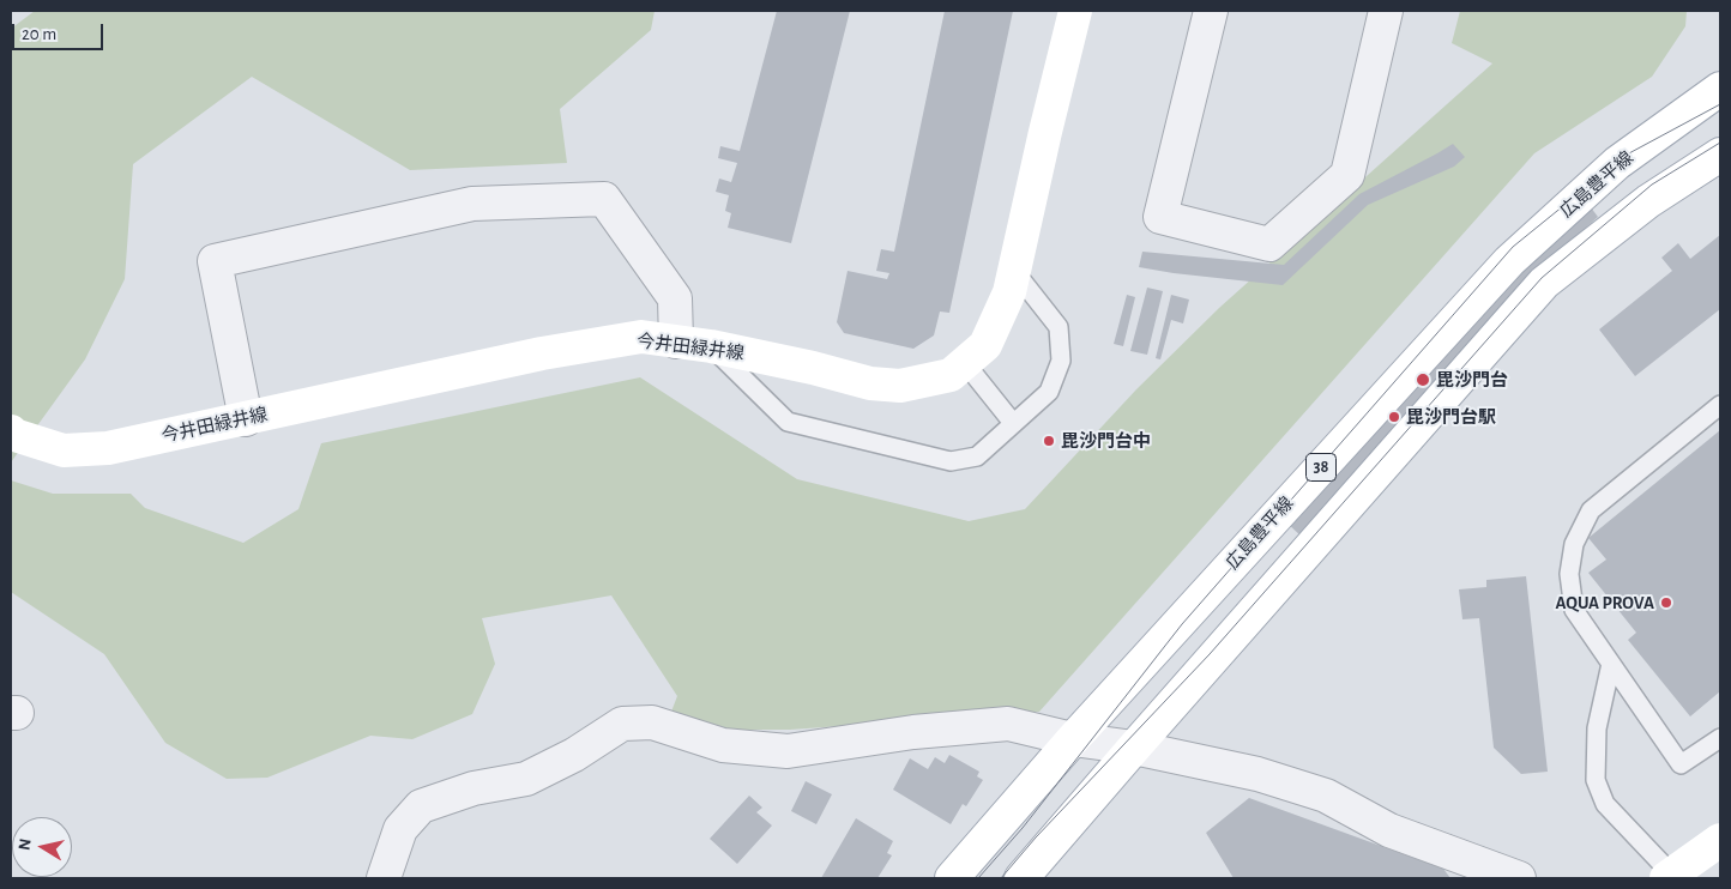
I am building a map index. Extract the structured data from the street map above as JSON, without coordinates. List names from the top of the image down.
{
  "streets": {
    "main road": ["広島豊平線", "今井田緑井線", "38"]
  },
  "places": [
    "毘沙門台",
    "毘沙門台駅",
    "毘沙門台中",
    "AQUA PROVA"
  ],
  "scale_bar": "20 m",
  "north": "left"
}
